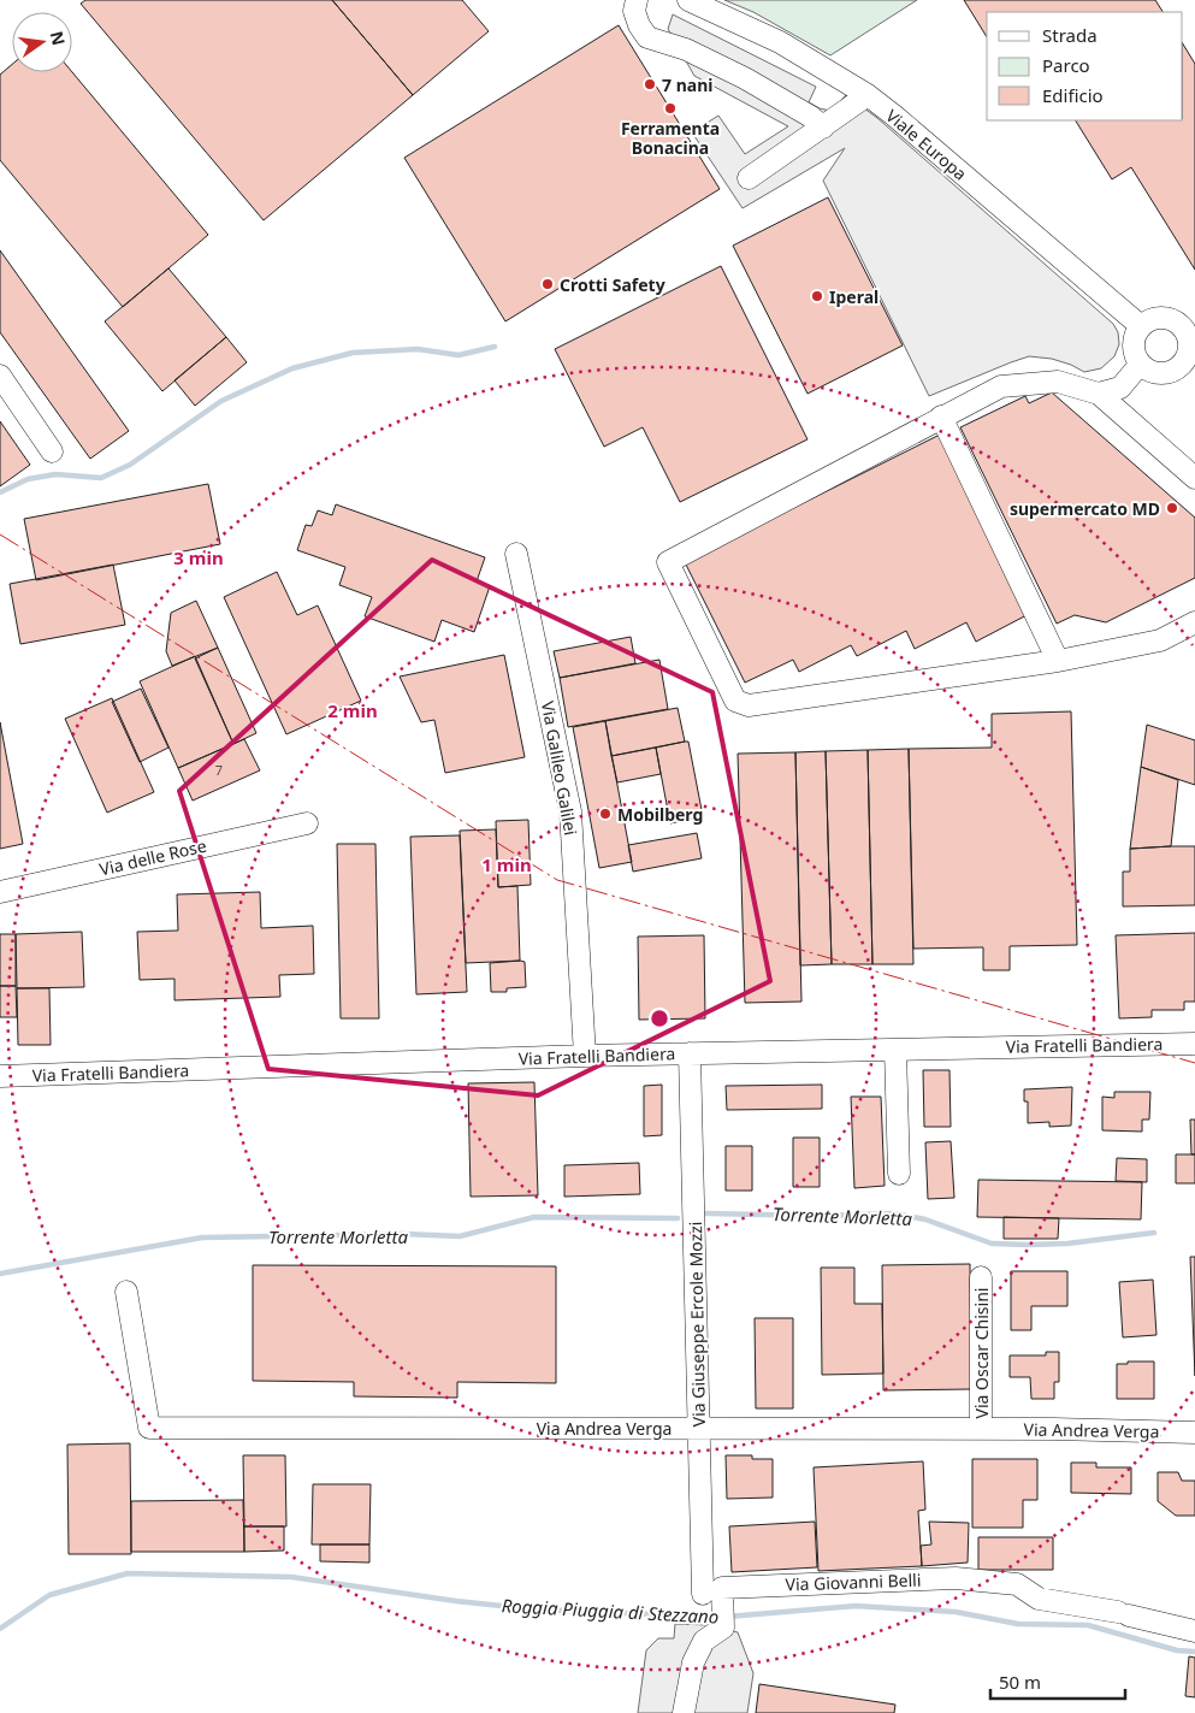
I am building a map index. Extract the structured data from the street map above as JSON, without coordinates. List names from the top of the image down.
{
  "streets": {
    "street": [
      "Viale Europa",
      "Via Galileo Galilei",
      "Via delle Rose",
      "Via Fratelli Bandiera",
      "Via Giuseppe Ercole Mozzi",
      "Via Oscar Chisini",
      "Via Andrea Verga",
      "Via Giovanni Belli"
    ]
  },
  "crossings": [
    ["Via Galileo Galilei", "Via Fratelli Bandiera"],
    ["Via Fratelli Bandiera", "Via Giuseppe Ercole Mozzi"],
    ["Via Giuseppe Ercole Mozzi", "Via Andrea Verga"],
    ["Via Giuseppe Ercole Mozzi", "Via Giovanni Belli"],
    ["Via Oscar Chisini", "Via Andrea Verga"]
  ],
  "water": ["Torrente Morletta", "Roggia Piuggia di Stezzano"],
  "places": [
    "7 nani",
    "Ferramenta Bonacina",
    "Crotti Safety",
    "Iperal",
    "supermercato MD",
    "Mobilberg"
  ],
  "house_numbers": ["7"],
  "legend": ["Strada", "Parco", "Edificio"],
  "scale_bar": "50 m",
  "north": "right",
  "rings": ["3 min", "2 min", "1 min"]
}
